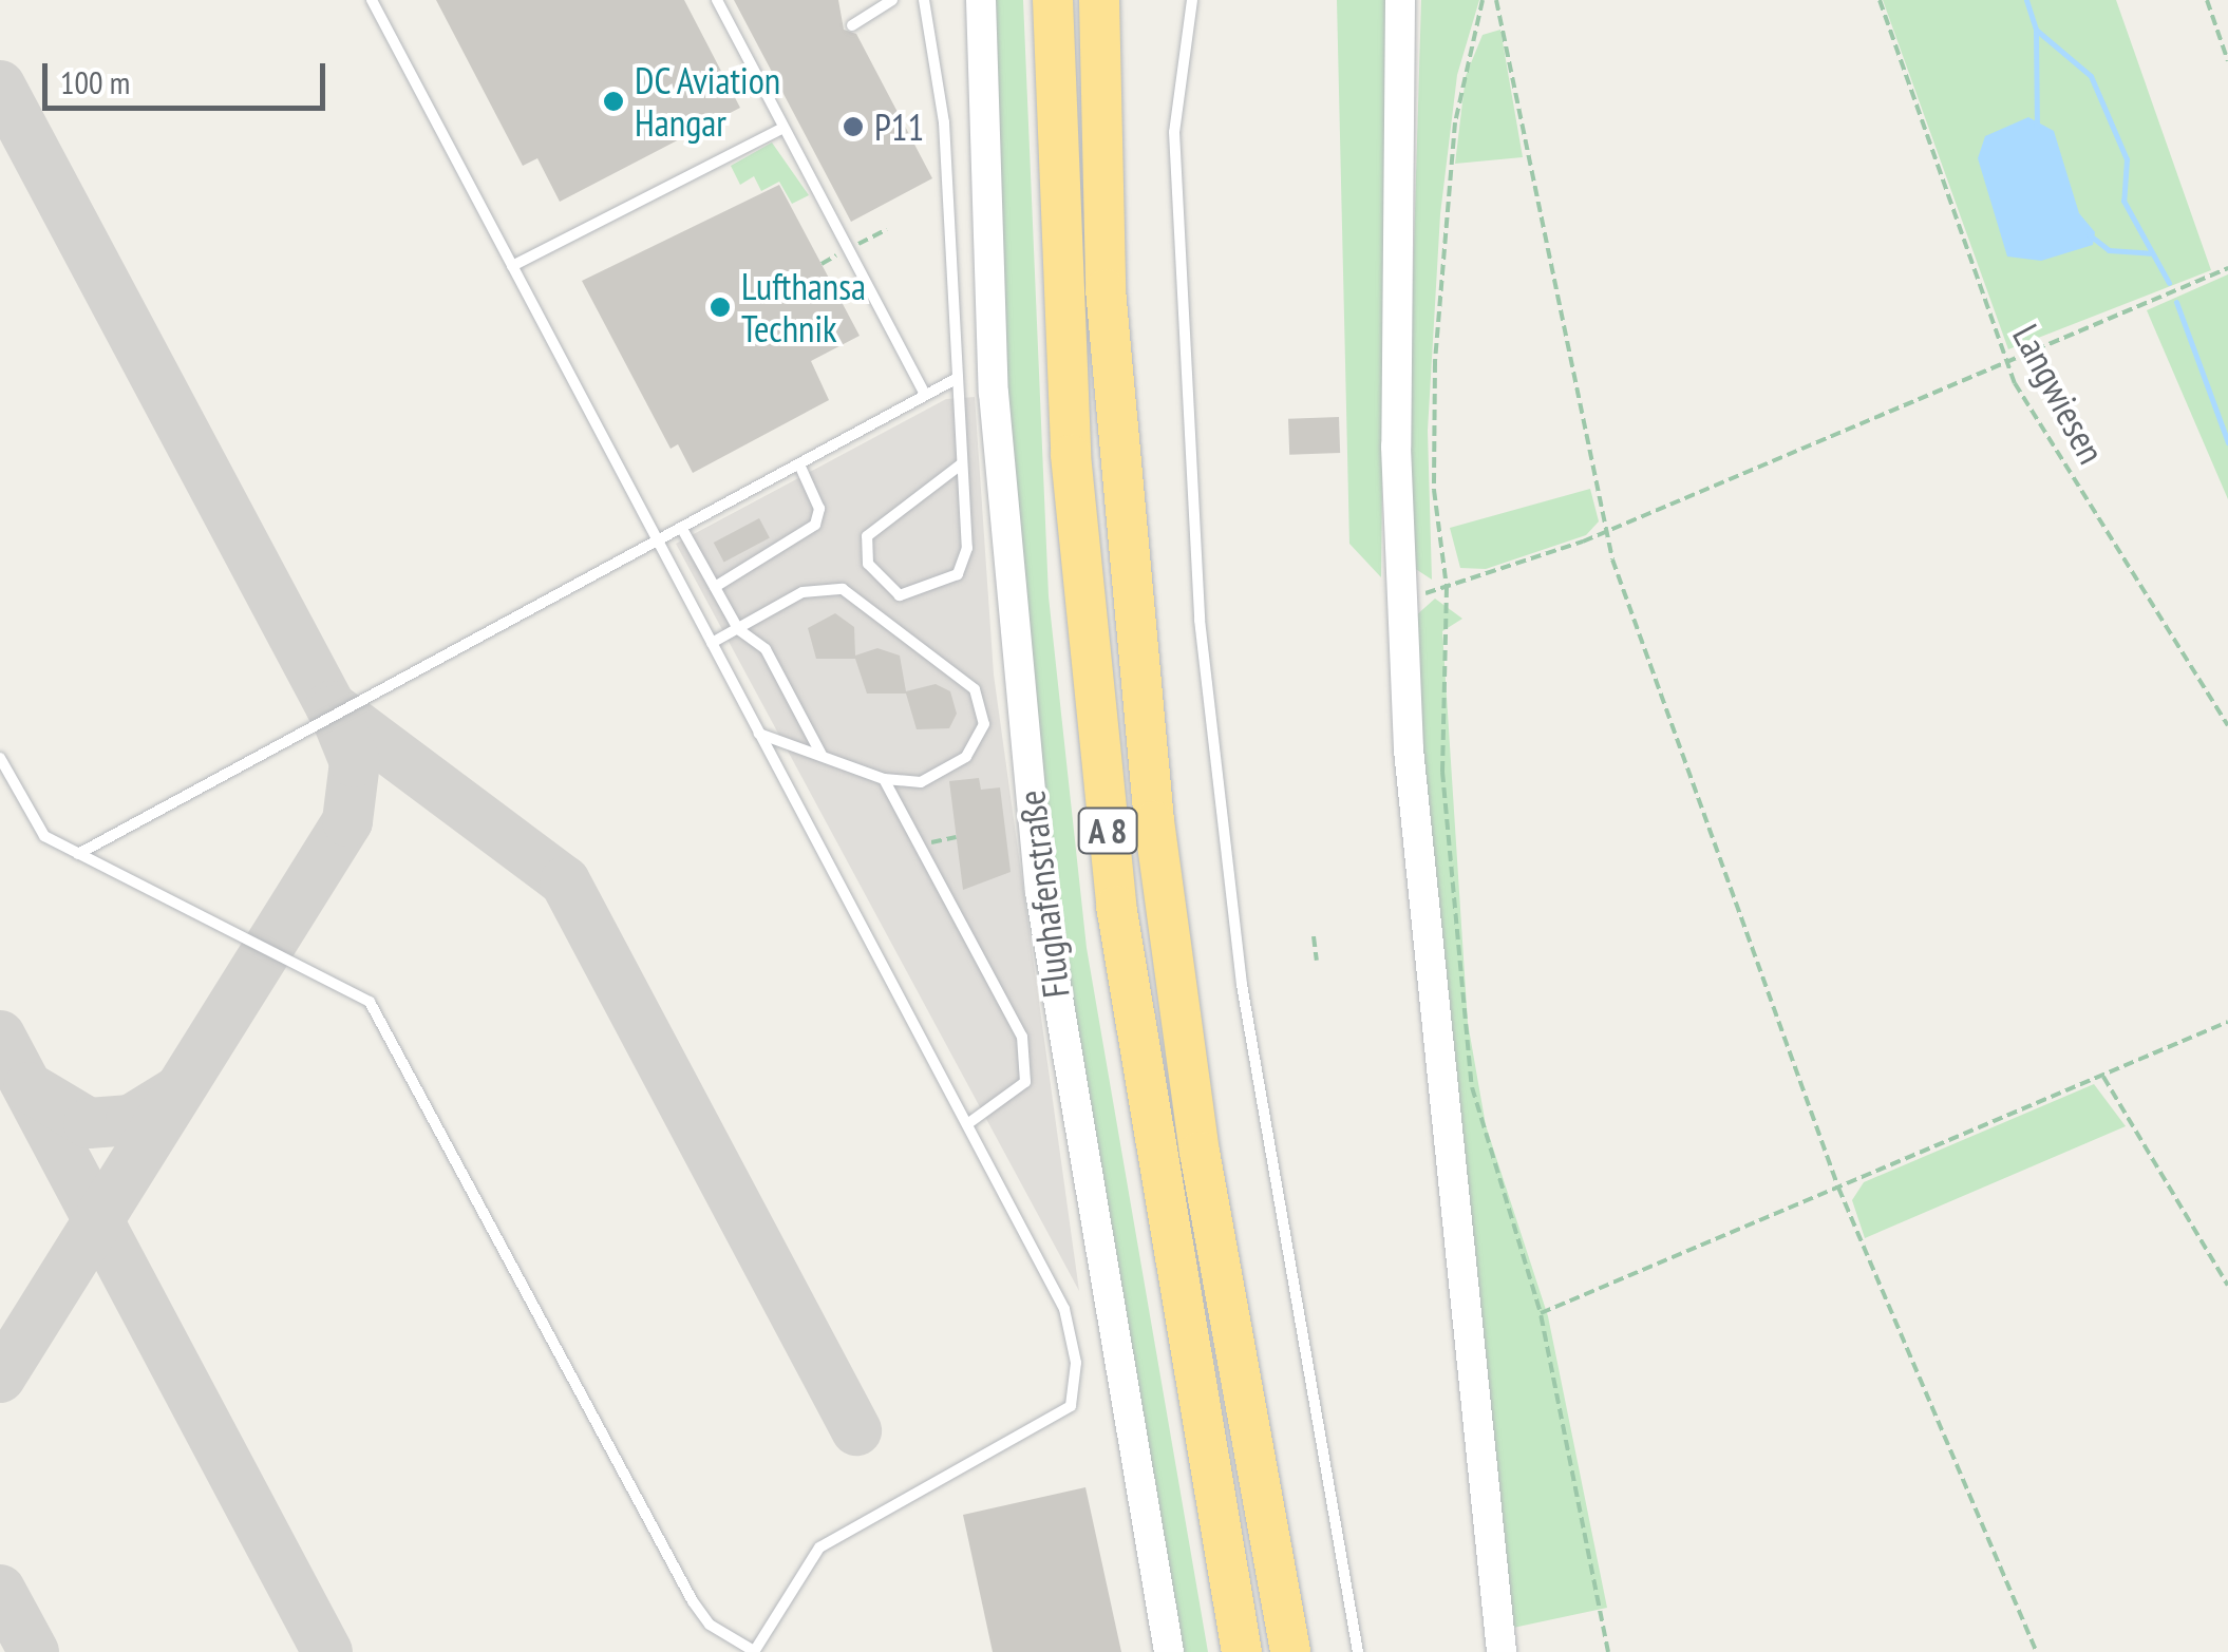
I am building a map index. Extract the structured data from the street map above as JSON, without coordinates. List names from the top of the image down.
{
  "streets": {
    "highway": ["A 8"],
    "main road": ["Flughafenstraße"],
    "path": ["Langwiesen"]
  },
  "places": ["DC Aviation Hangar", "P11", "Lufthansa Technik"],
  "scale_bar": "100 m"
}
